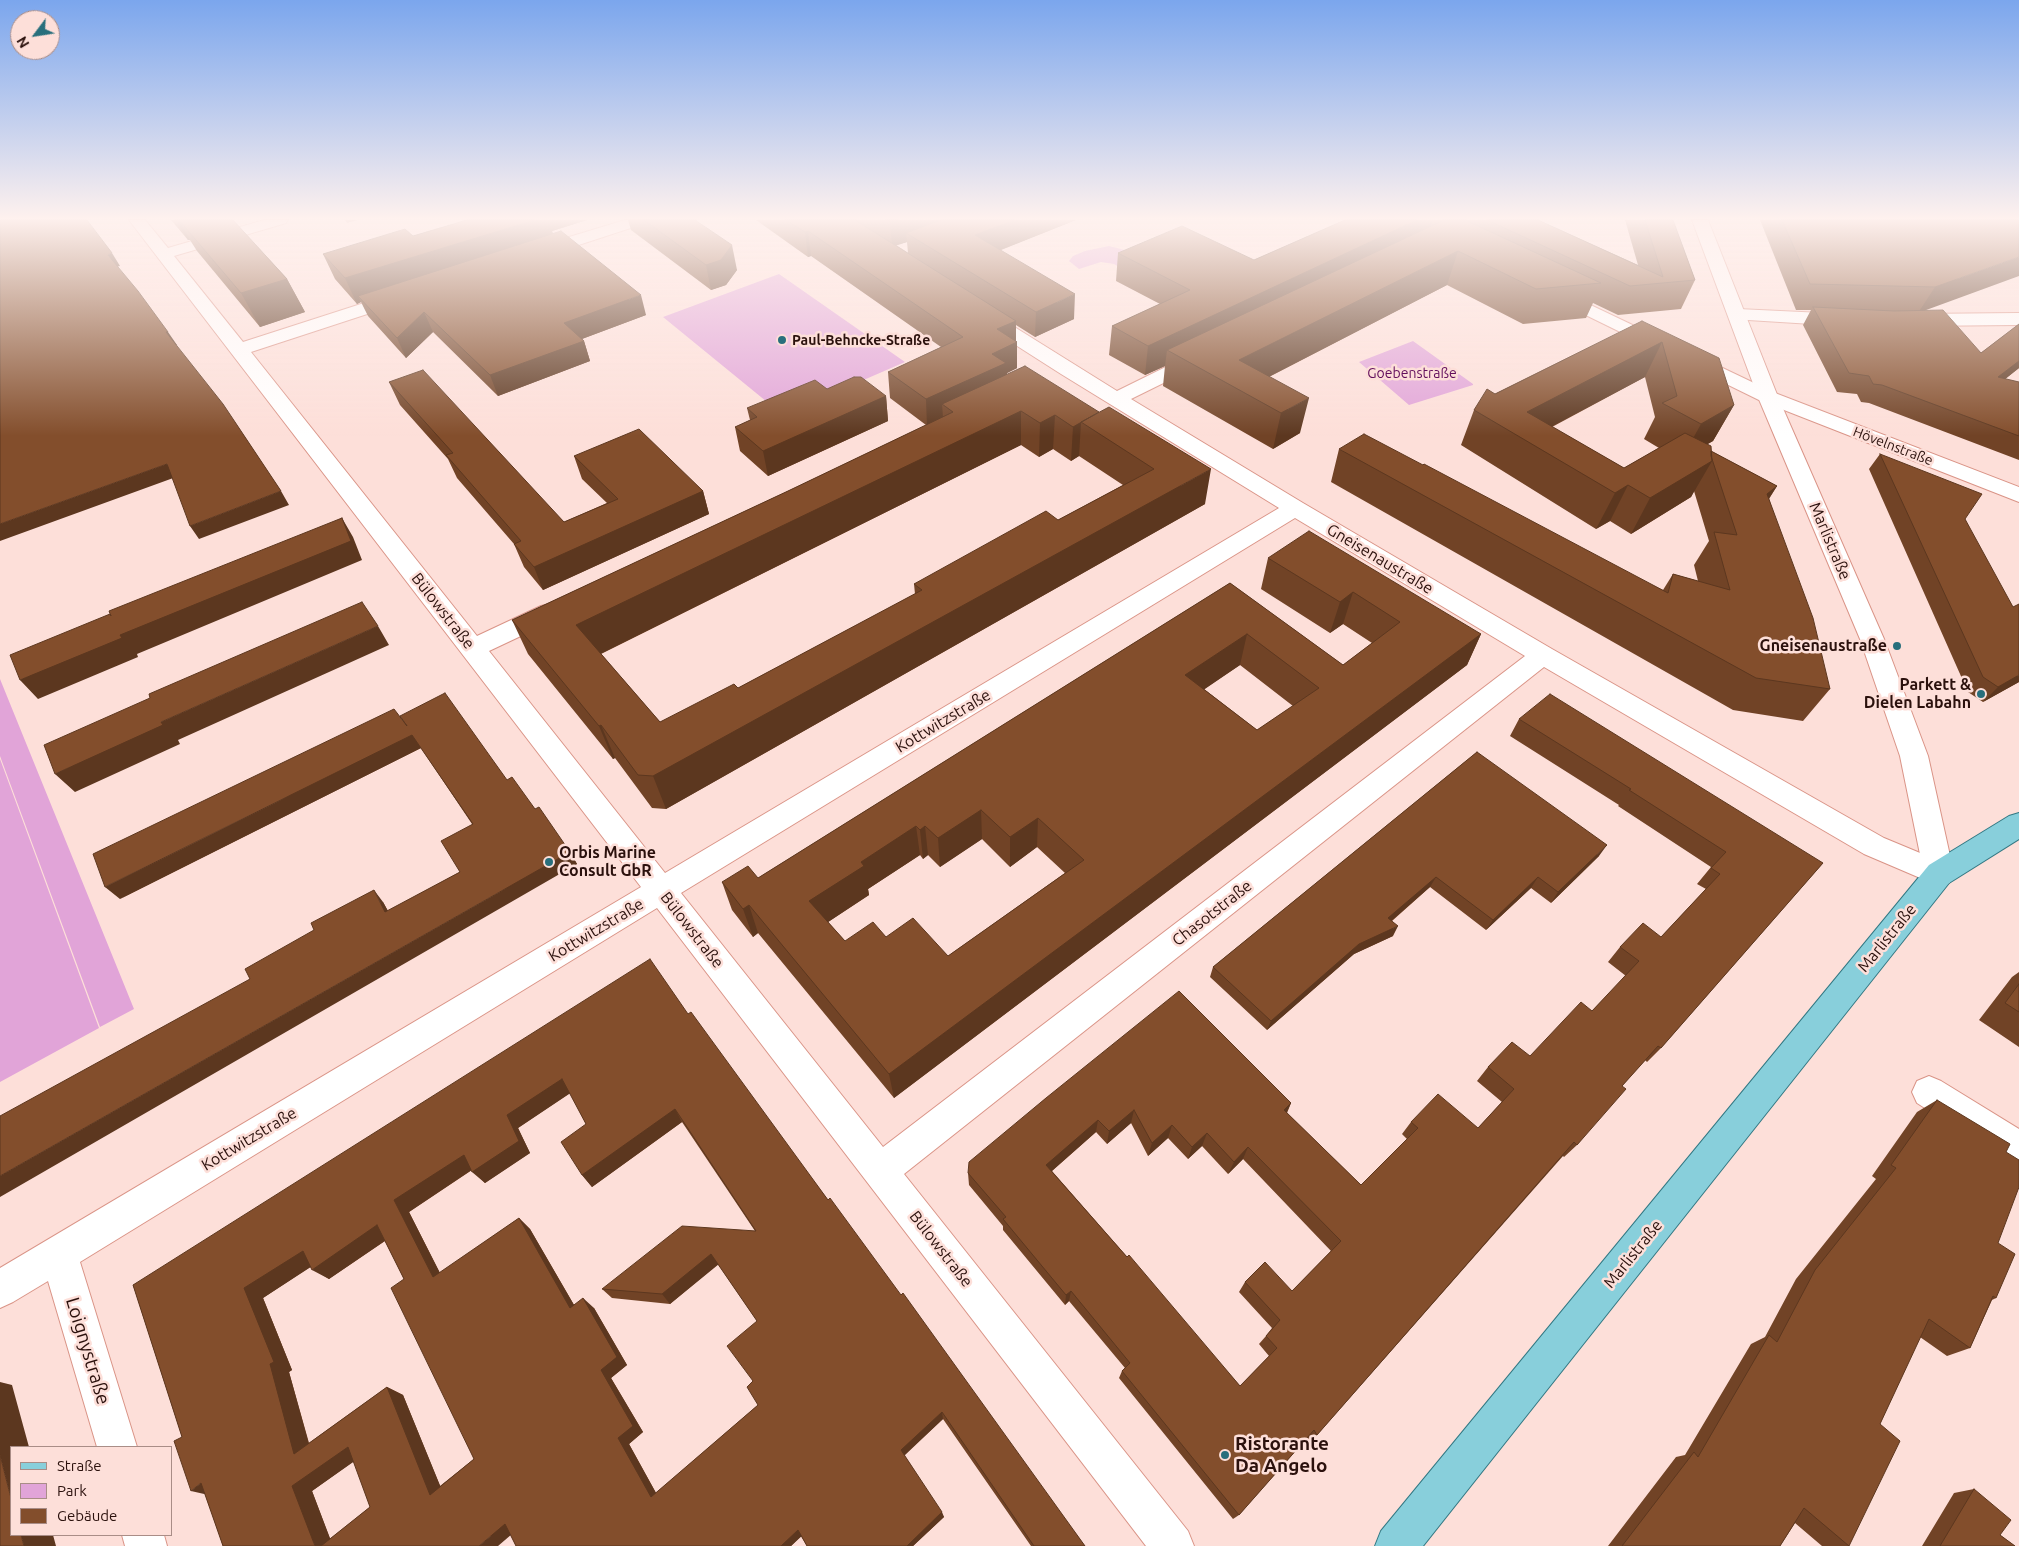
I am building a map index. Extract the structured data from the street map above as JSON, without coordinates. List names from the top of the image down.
{
  "streets": {
    "main road": ["Marlistraße"],
    "street": [
      "Hövelnstraße",
      "Gneisenaustraße",
      "Bülowstraße",
      "Kottwitzstraße",
      "Chasotstraße",
      "Loignystraße"
    ]
  },
  "crossings": [
    ["Hövelnstraße", "Marlistraße"],
    ["Marlistraße", "Gneisenaustraße"],
    ["Gneisenaustraße", "Kottwitzstraße"],
    ["Gneisenaustraße", "Chasotstraße"],
    ["Bülowstraße", "Kottwitzstraße"],
    ["Bülowstraße", "Chasotstraße"],
    ["Kottwitzstraße", "Loignystraße"]
  ],
  "parks": ["Goebenstraße"],
  "places": [
    "Paul-Behncke-Straße",
    "Gneisenaustraße",
    "Parkett & Dielen Labahn",
    "Orbis Marine Consult GbR",
    "Ristorante Da Angelo"
  ],
  "legend": ["Straße", "Park", "Gebäude"],
  "north": "bottom left"
}
